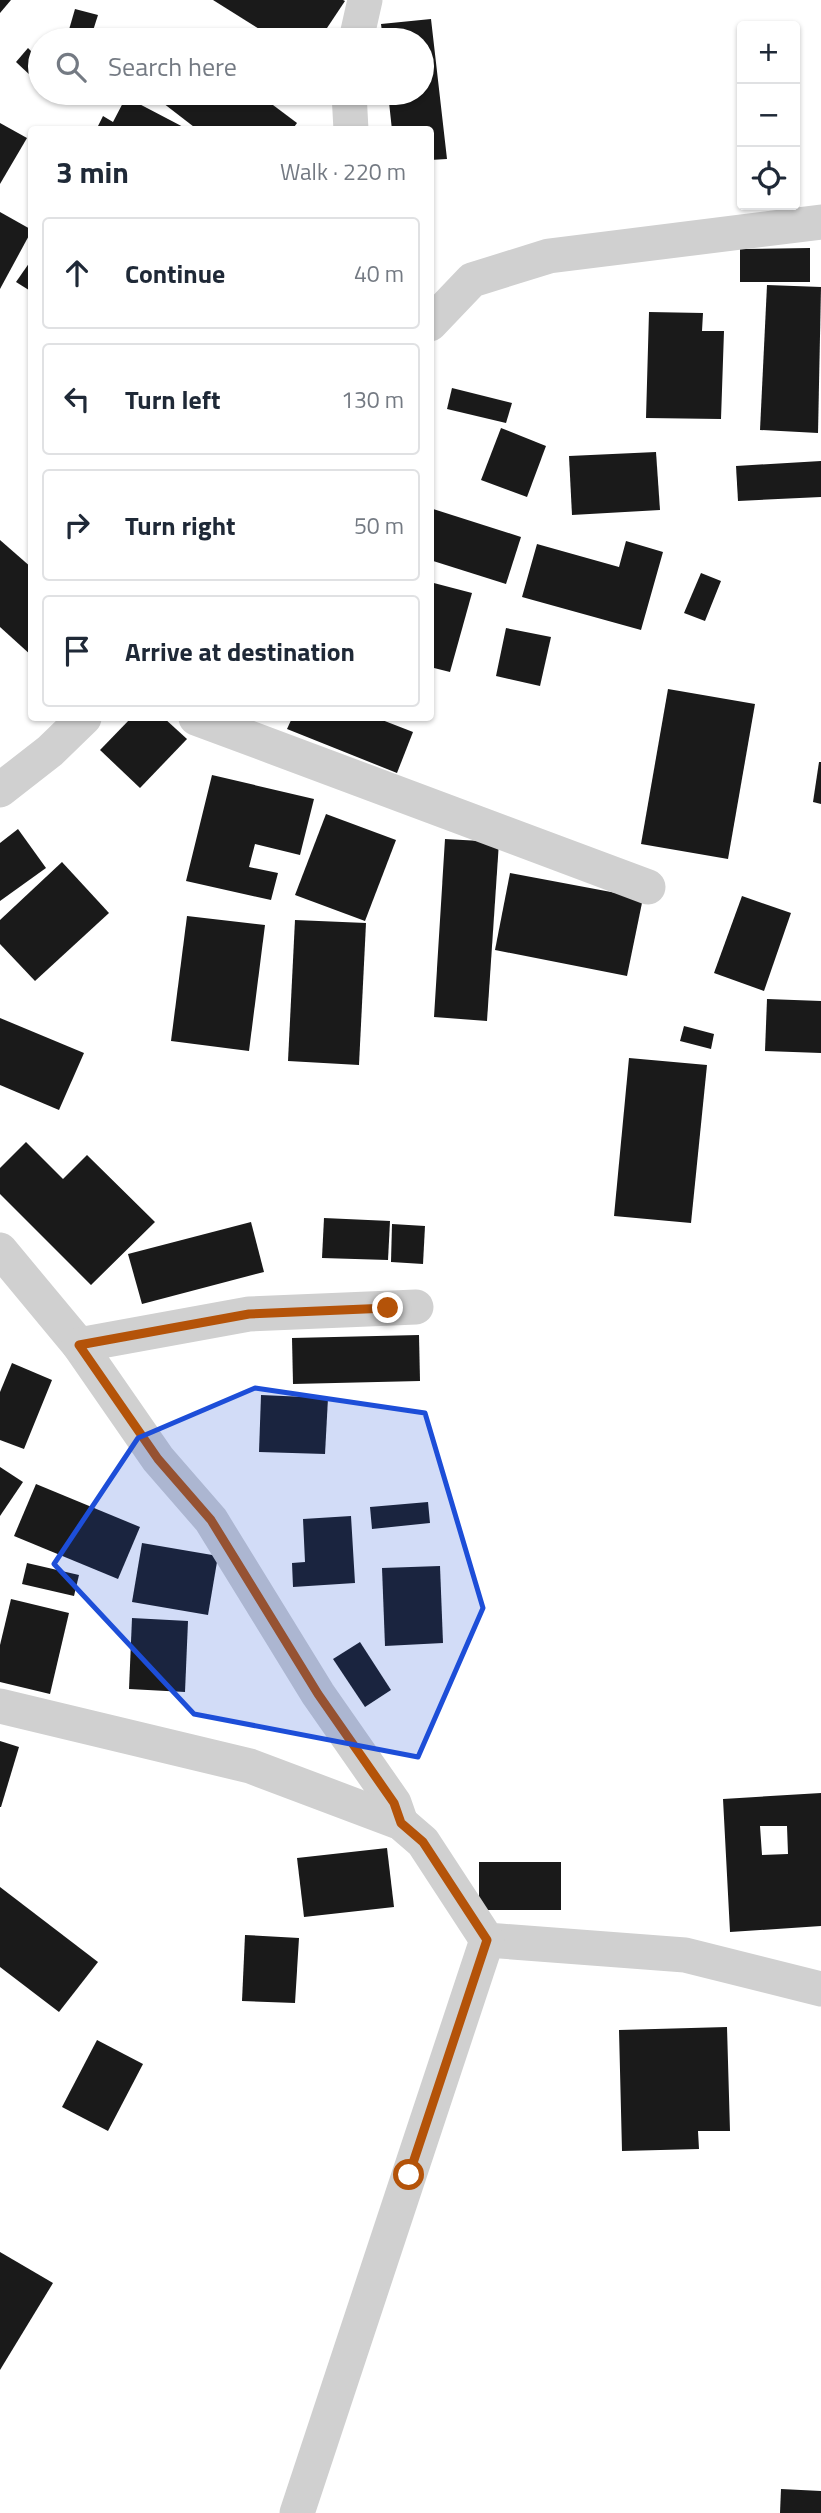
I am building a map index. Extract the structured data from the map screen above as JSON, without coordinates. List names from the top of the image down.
{
  "page": {
    "map_buttons": ["+", "−"],
    "search": "Search here",
    "heading": ["3 min", "Walk · 220 m"],
    "list": [
      ["Continue", "40 m"],
      ["Turn left", "130 m"],
      ["Turn right", "50 m"],
      "Arrive at destination"
    ]
  }
}
